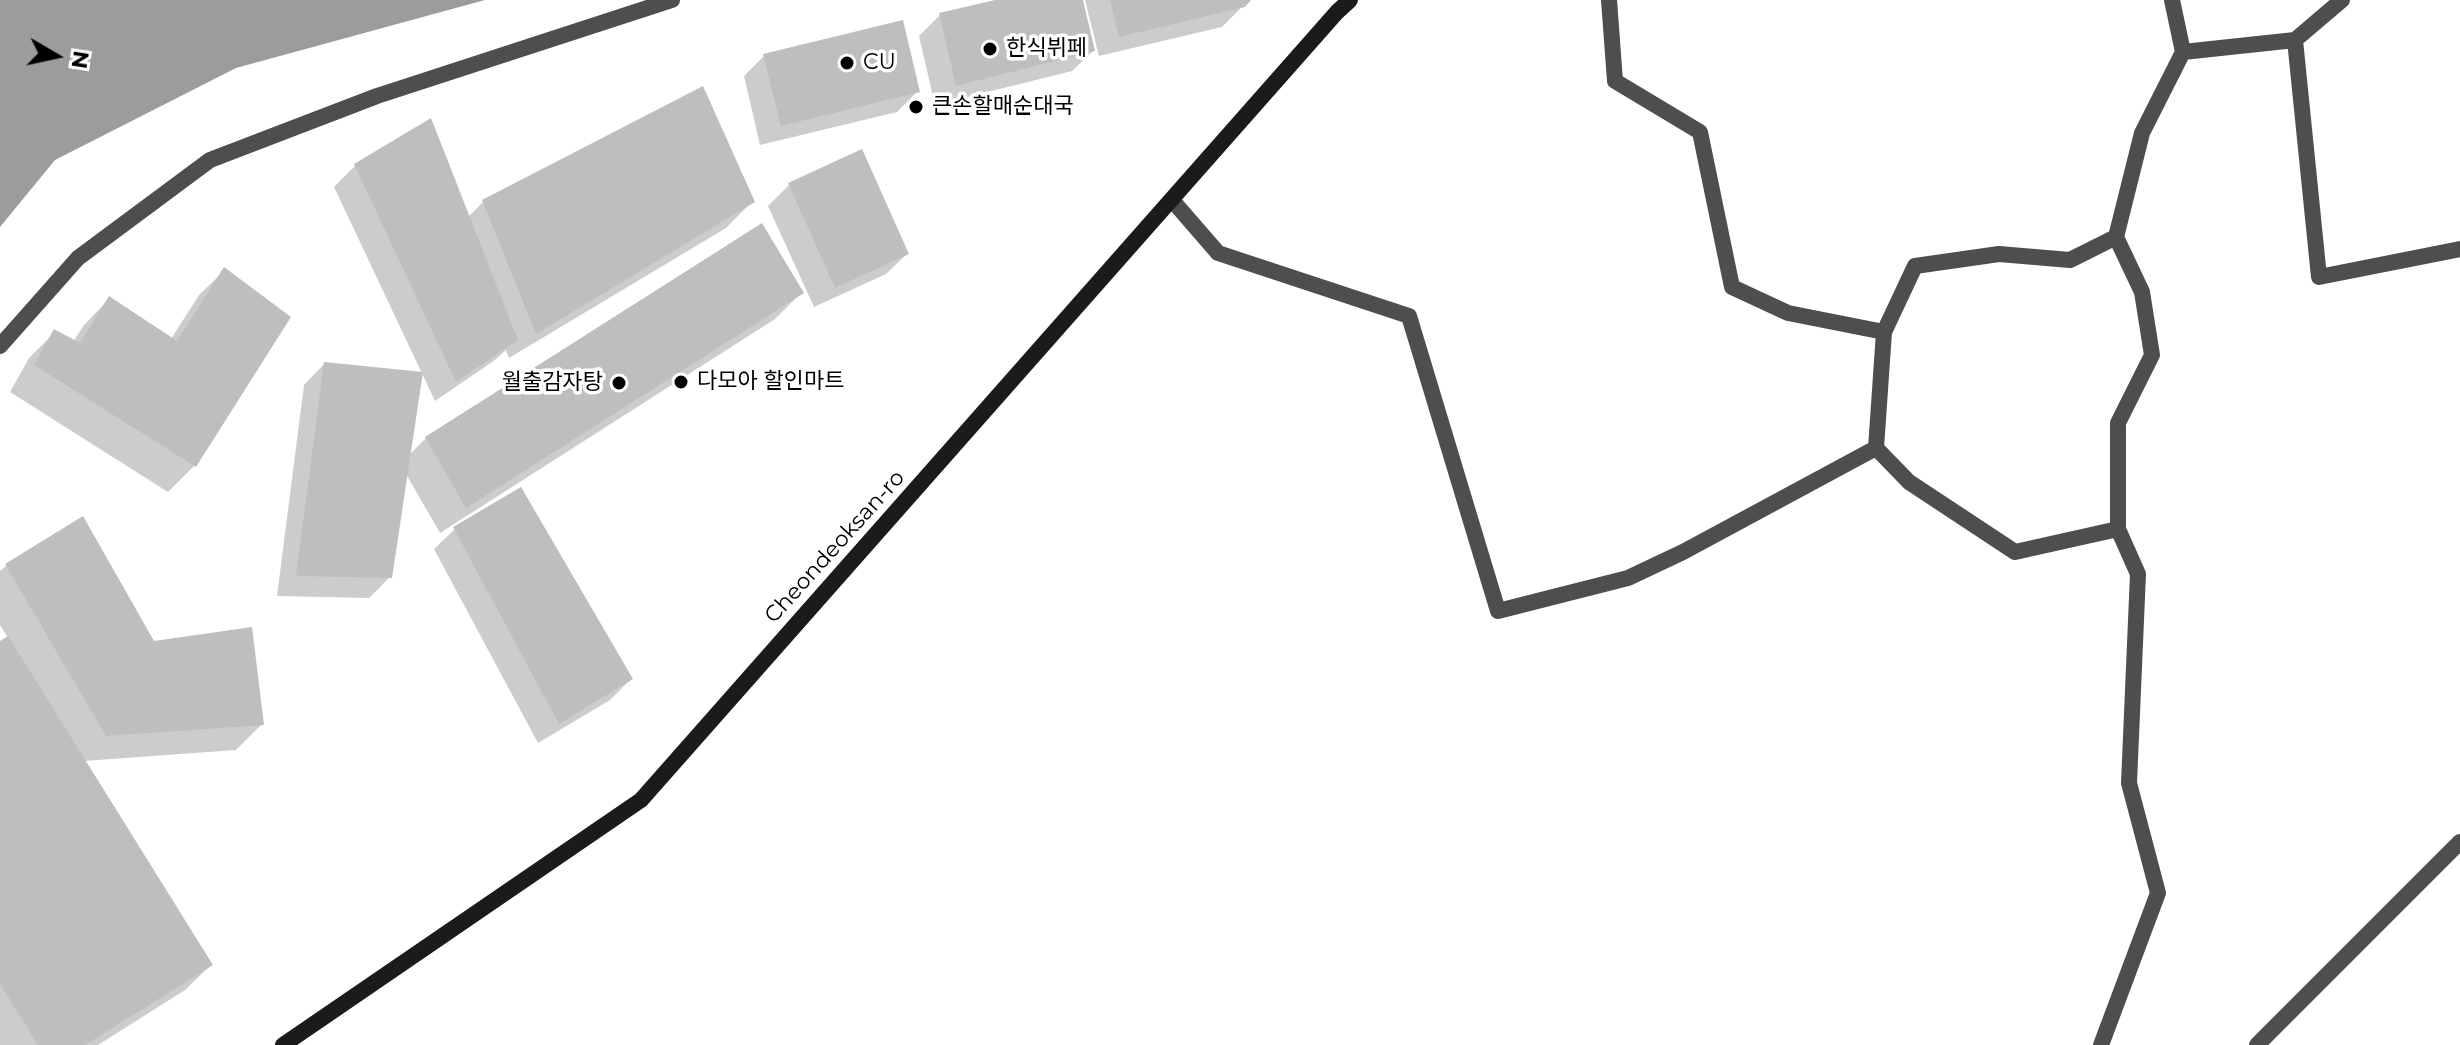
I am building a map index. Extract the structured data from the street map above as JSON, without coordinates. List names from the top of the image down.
{
  "streets": {
    "main road": ["Cheondeoksan-ro"]
  },
  "places": [
    "한식뷔페",
    "CU",
    "큰손할매순대국",
    "다모아 할인마트",
    "월출감자탕"
  ],
  "north": "right"
}
